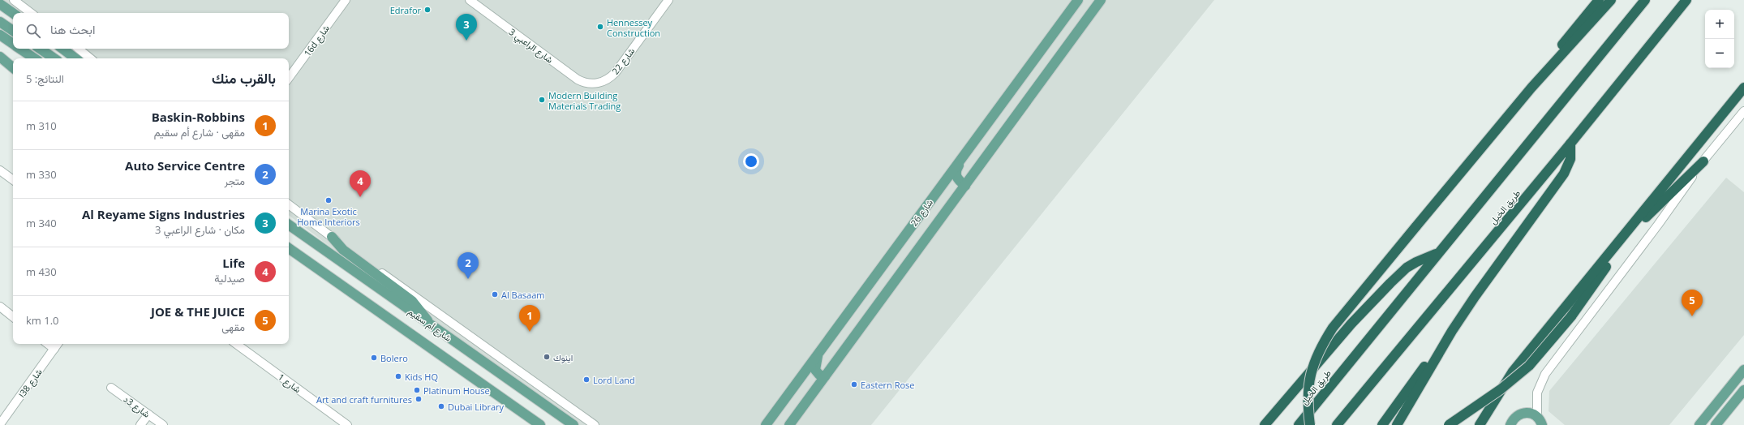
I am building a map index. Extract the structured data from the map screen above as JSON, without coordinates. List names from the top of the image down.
{
  "streets": {
    "highway": ["طريق الخيل"],
    "main road": ["شارع 26", "شارع أم سقيم"],
    "street": [
      "16d شارع",
      "شارع الراعبي 3",
      "شارع 22",
      "شارع 38ا",
      "شارع 1",
      "شارع 3د"
    ]
  },
  "crossings": [
    ["شارع الراعبي 3", "شارع 22"]
  ],
  "places": [
    "Edrafor",
    "Hennessey Construction",
    "Modern Building Materials Trading",
    "Marina Exotic Home Interiors",
    "Al Basaam",
    "اينوك",
    "Bolero",
    "Kids HQ",
    "Lord Land",
    "Eastern Rose",
    "Platinum House",
    "Art and craft furnitures",
    "Dubai Library"
  ],
  "page": {
    "map_buttons": ["+", "−"],
    "search": "ابحث هنا",
    "pins": [
      "3",
      "4",
      "2",
      "5",
      "1"
    ],
    "heading": ["بالقرب منك", "النتائج: 5"],
    "list": [
      {
        "mark": "1",
        "name": "Baskin-Robbins",
        "note": "مقهى · شارع أم سقيم",
        "value": "310 m"
      },
      {
        "mark": "2",
        "name": "Auto Service Centre",
        "note": "متجر",
        "value": "330 m"
      },
      {
        "mark": "3",
        "name": "Al Reyame Signs Industries",
        "note": "مكان · شارع الراعبي 3",
        "value": "340 m"
      },
      {
        "mark": "4",
        "name": "Life",
        "note": "صيدلية",
        "value": "430 m"
      },
      {
        "mark": "5",
        "name": "JOE & THE JUICE",
        "note": "مقهى",
        "value": "1.0 km"
      }
    ]
  }
}
